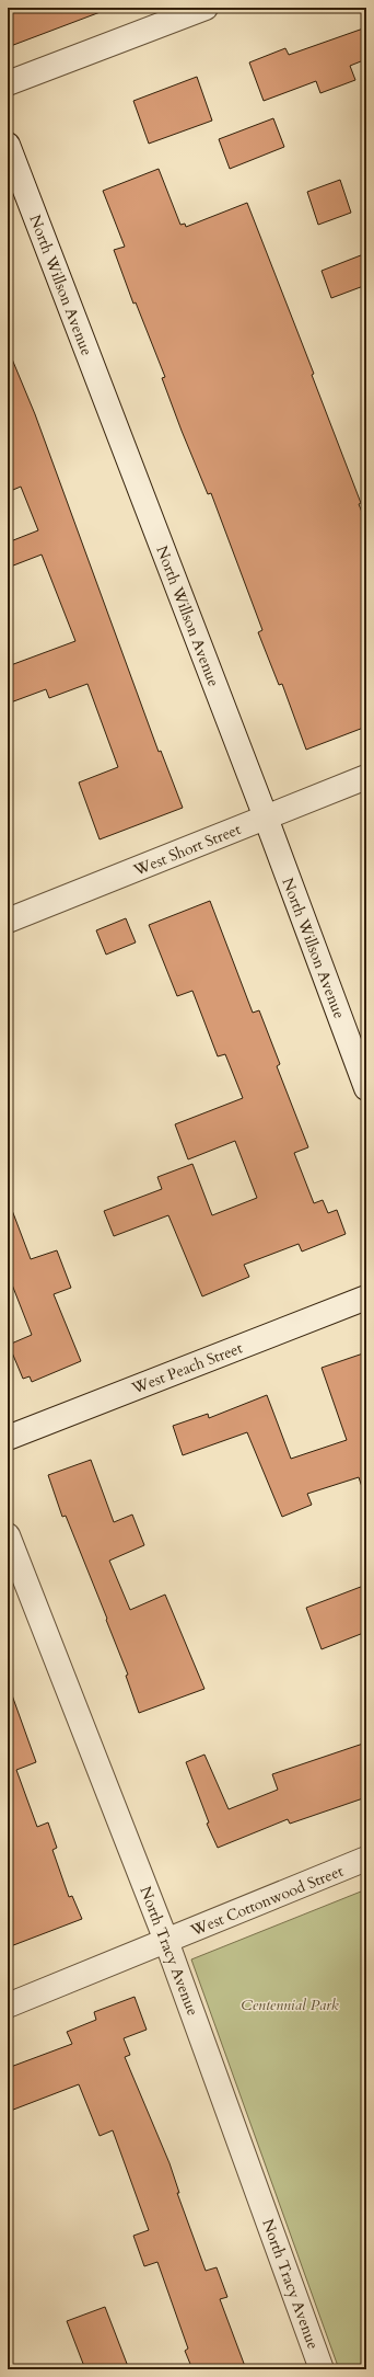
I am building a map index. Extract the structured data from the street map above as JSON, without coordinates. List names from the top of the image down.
{
  "streets": {
    "street": [
      "North Willson Avenue",
      "West Short Street",
      "West Peach Street",
      "West Cottonwood Street",
      "North Tracy Avenue"
    ]
  },
  "crossings": [
    ["North Willson Avenue", "West Short Street"],
    ["West Cottonwood Street", "North Tracy Avenue"]
  ],
  "parks": ["Centennial Park"]
}
